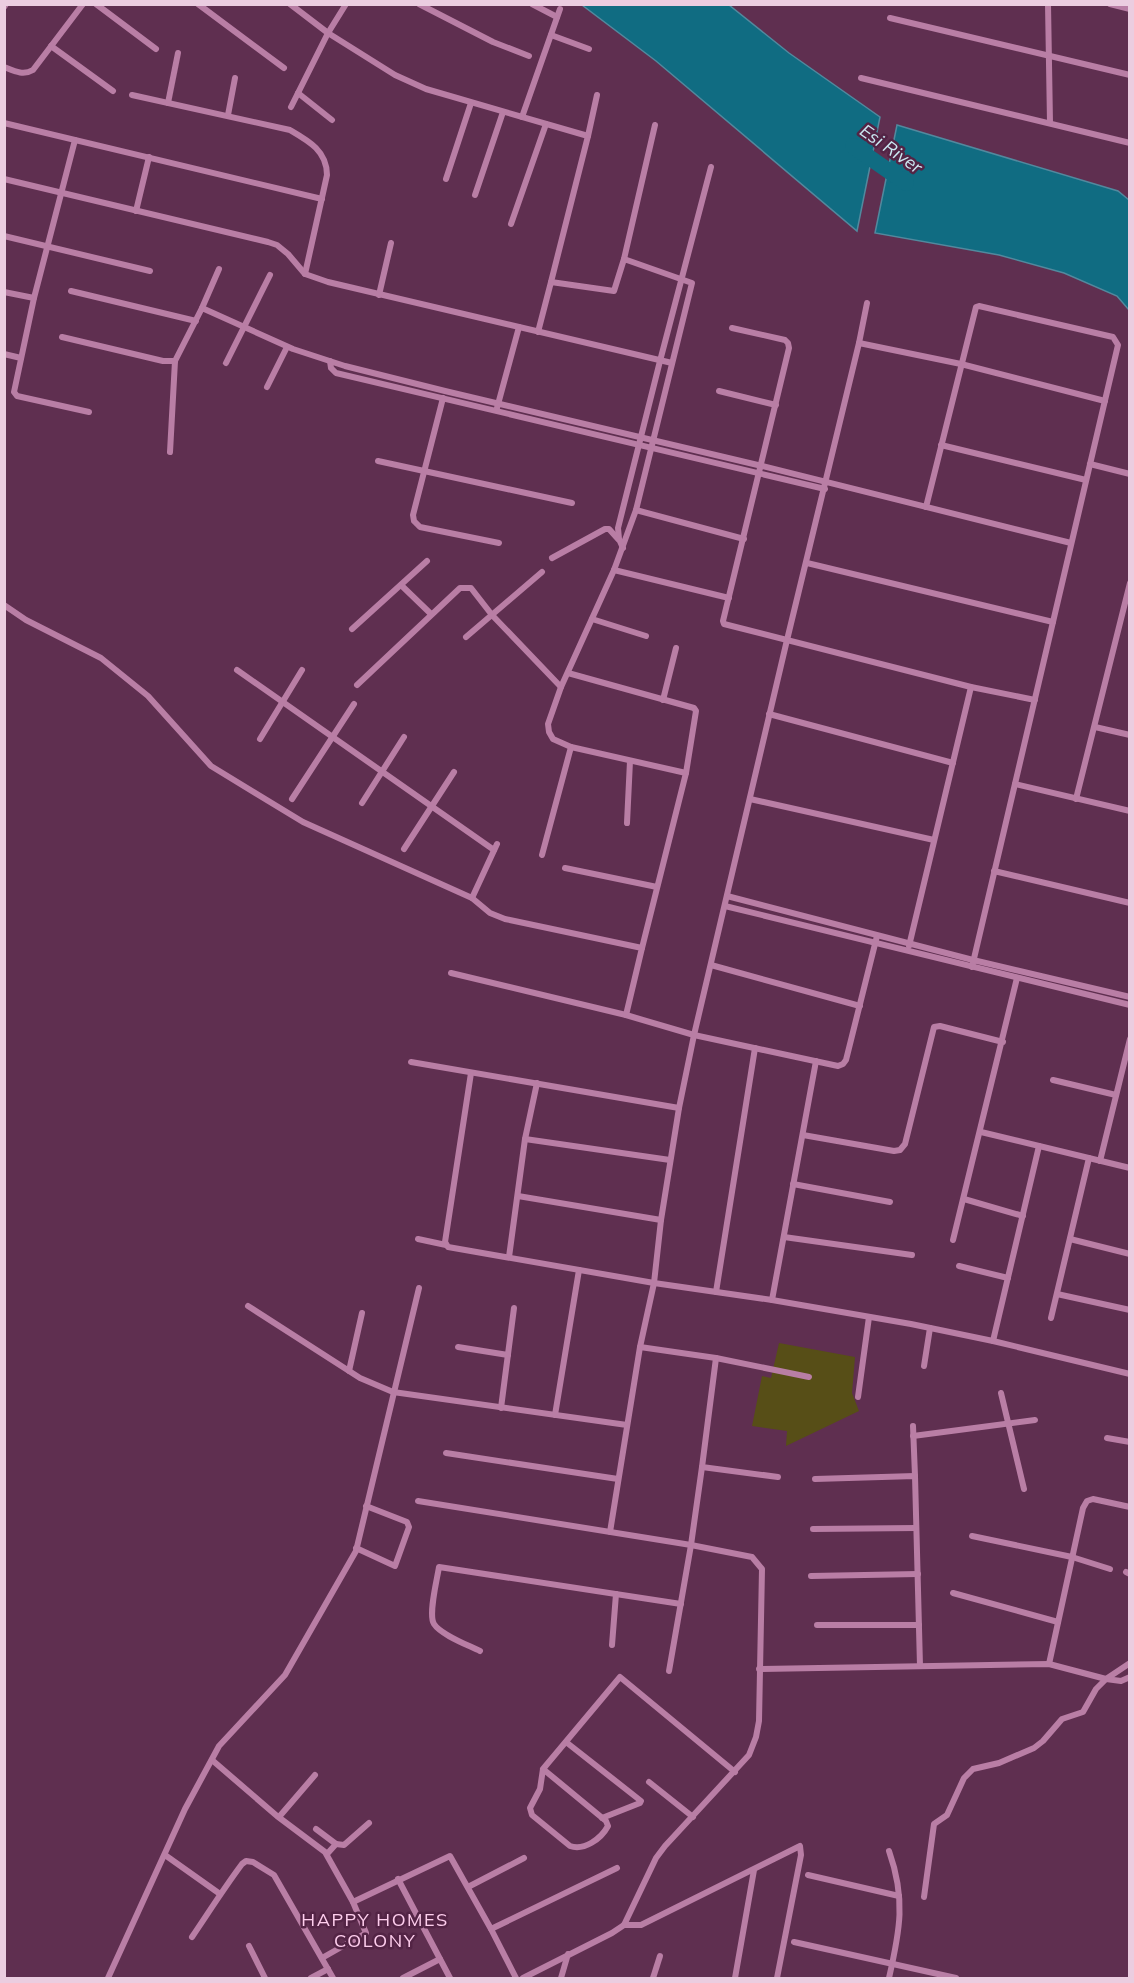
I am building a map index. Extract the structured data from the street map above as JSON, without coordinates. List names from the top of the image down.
{
  "districts": ["HAPPY HOMES COLONY"],
  "water": ["Esi River"]
}
